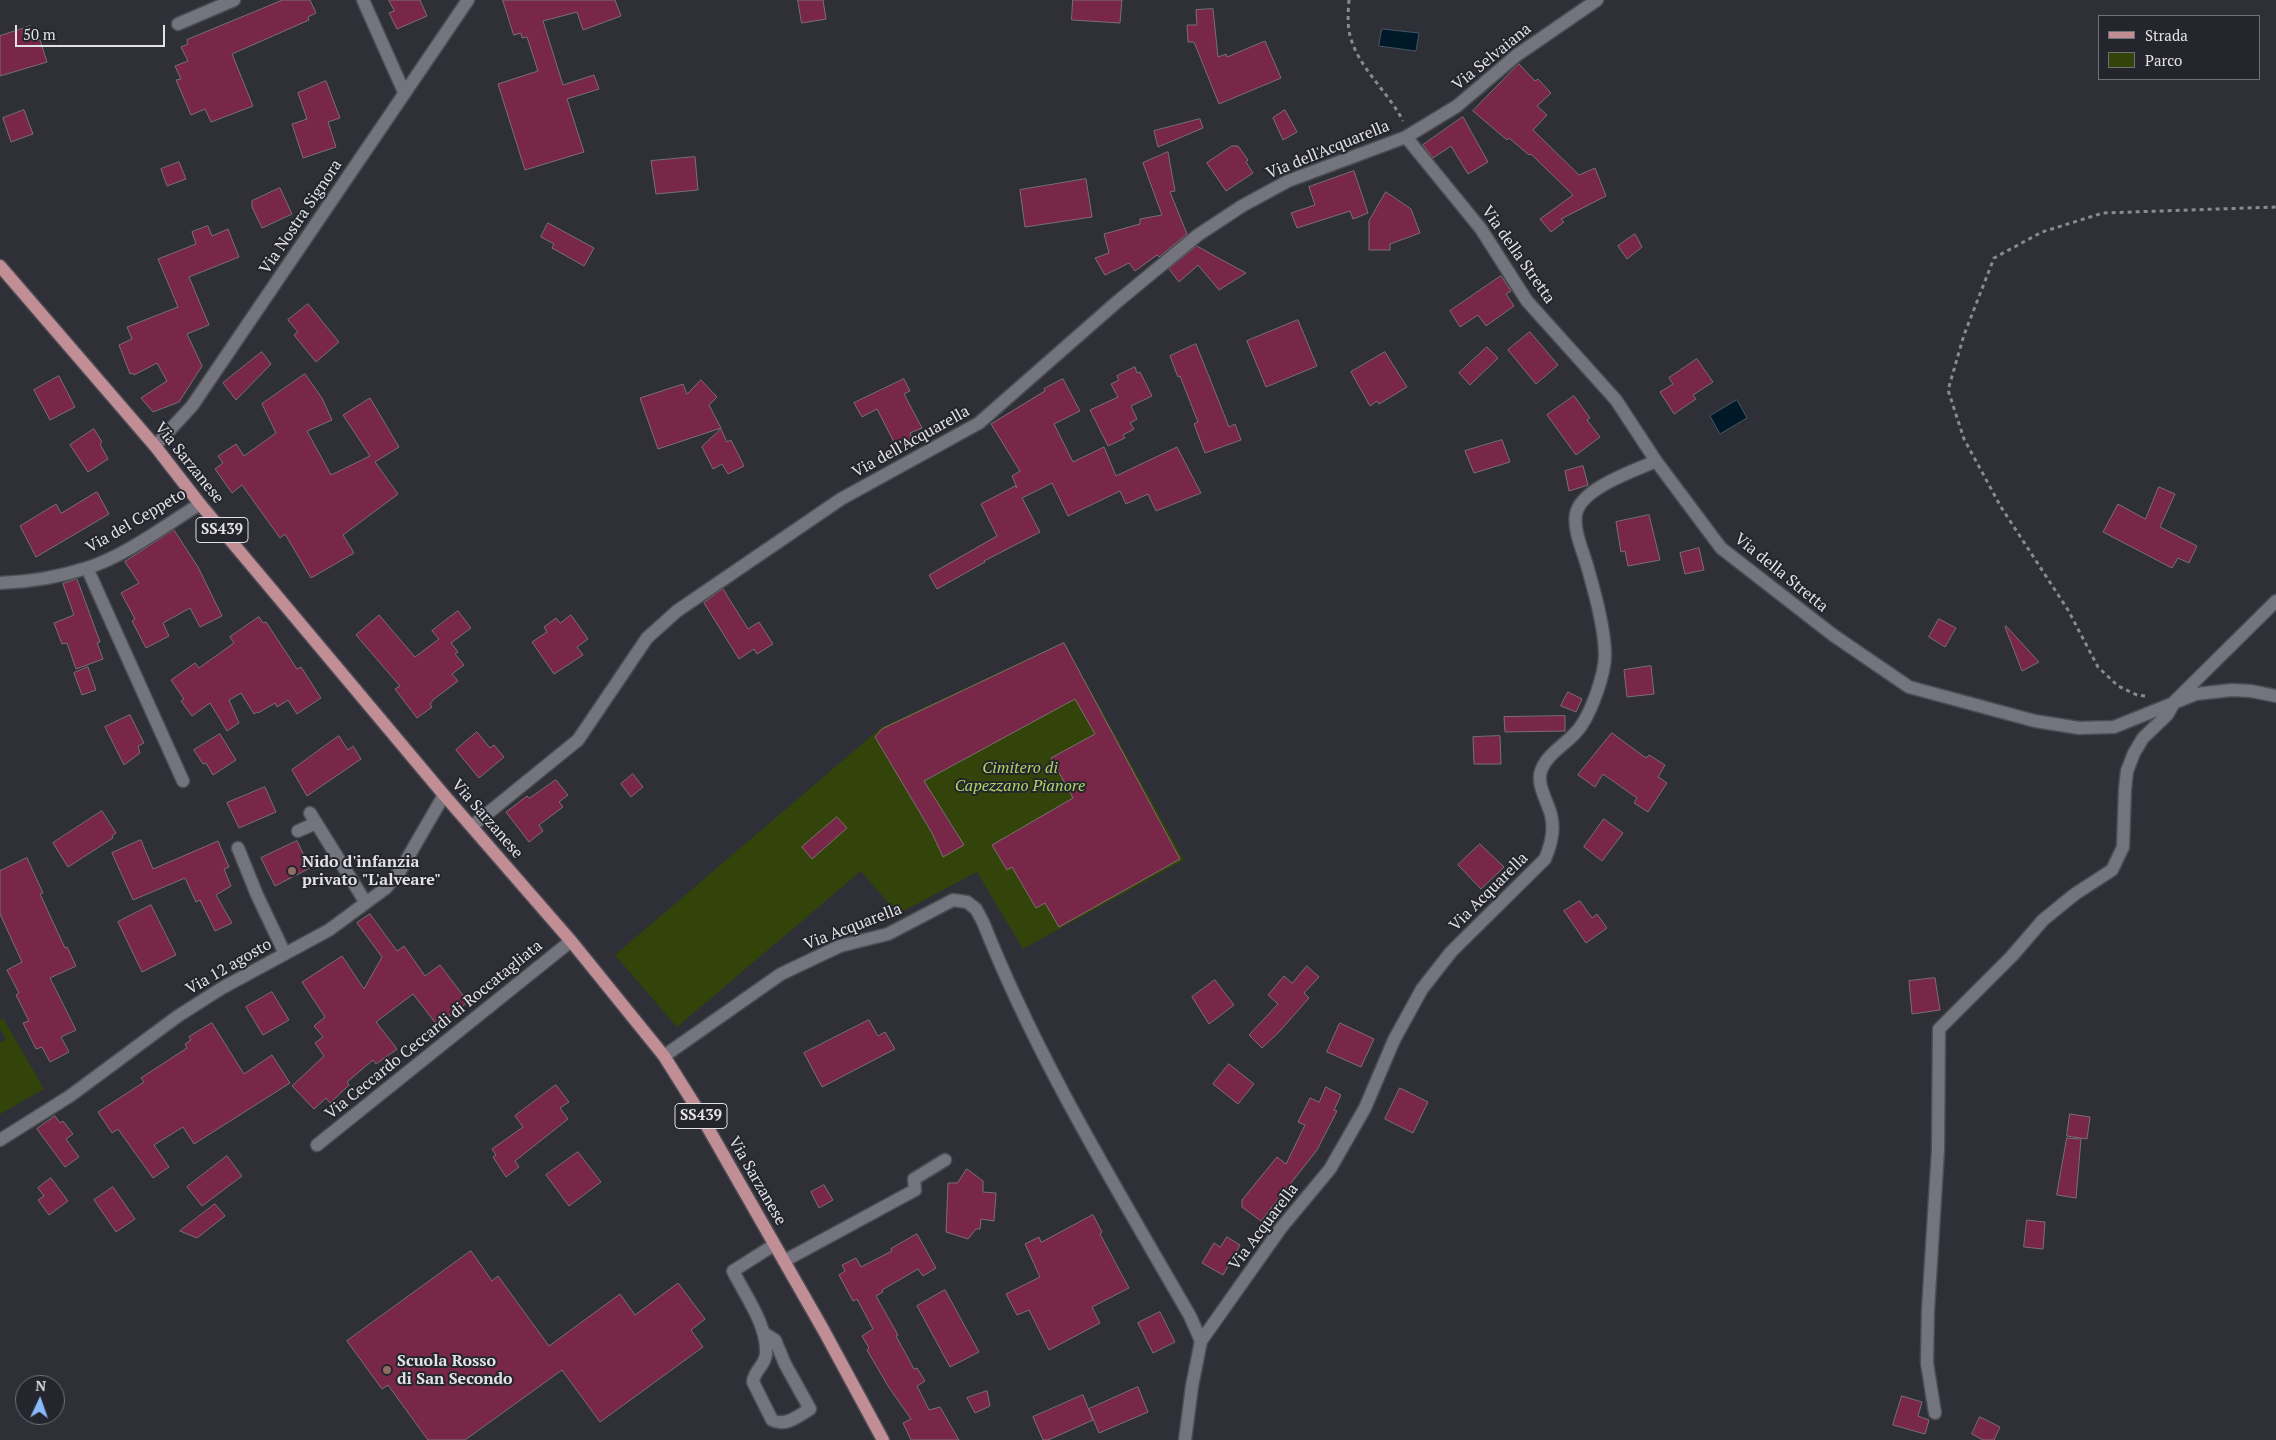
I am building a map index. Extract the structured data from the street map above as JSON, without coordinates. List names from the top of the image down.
{
  "streets": {
    "main road": ["Via Sarzanese", "SS439"],
    "street": [
      "Via Selvaiana",
      "Via dell'Acquarella",
      "Via Nostra Signora",
      "Via della Stretta",
      "Via del Ceppeto",
      "Via Acquarella",
      "Via 12 agosto",
      "Via Ceccardo Ceccardi di Roccatagliata"
    ]
  },
  "crossings": [
    ["Via Selvaiana", "Via dell'Acquarella"],
    ["Via Selvaiana", "Via della Stretta"],
    ["Via dell'Acquarella", "Via della Stretta"],
    ["Via dell'Acquarella", "Via Sarzanese"],
    ["Via Nostra Signora", "Via Sarzanese"],
    ["Via della Stretta", "Via Acquarella"],
    ["Via Sarzanese", "Via del Ceppeto"],
    ["Via Sarzanese", "Via Acquarella"],
    ["Via Sarzanese", "Via 12 agosto"],
    ["Via Sarzanese", "Via Ceccardo Ceccardi di Roccatagliata"]
  ],
  "parks": ["Cimitero di Capezzano Pianore"],
  "places": ["Nido d'infanzia privato \"L'alveare\"", "Scuola Rosso di San Secondo"],
  "legend": ["Strada", "Parco"],
  "scale_bar": "50 m",
  "north": "top"
}
